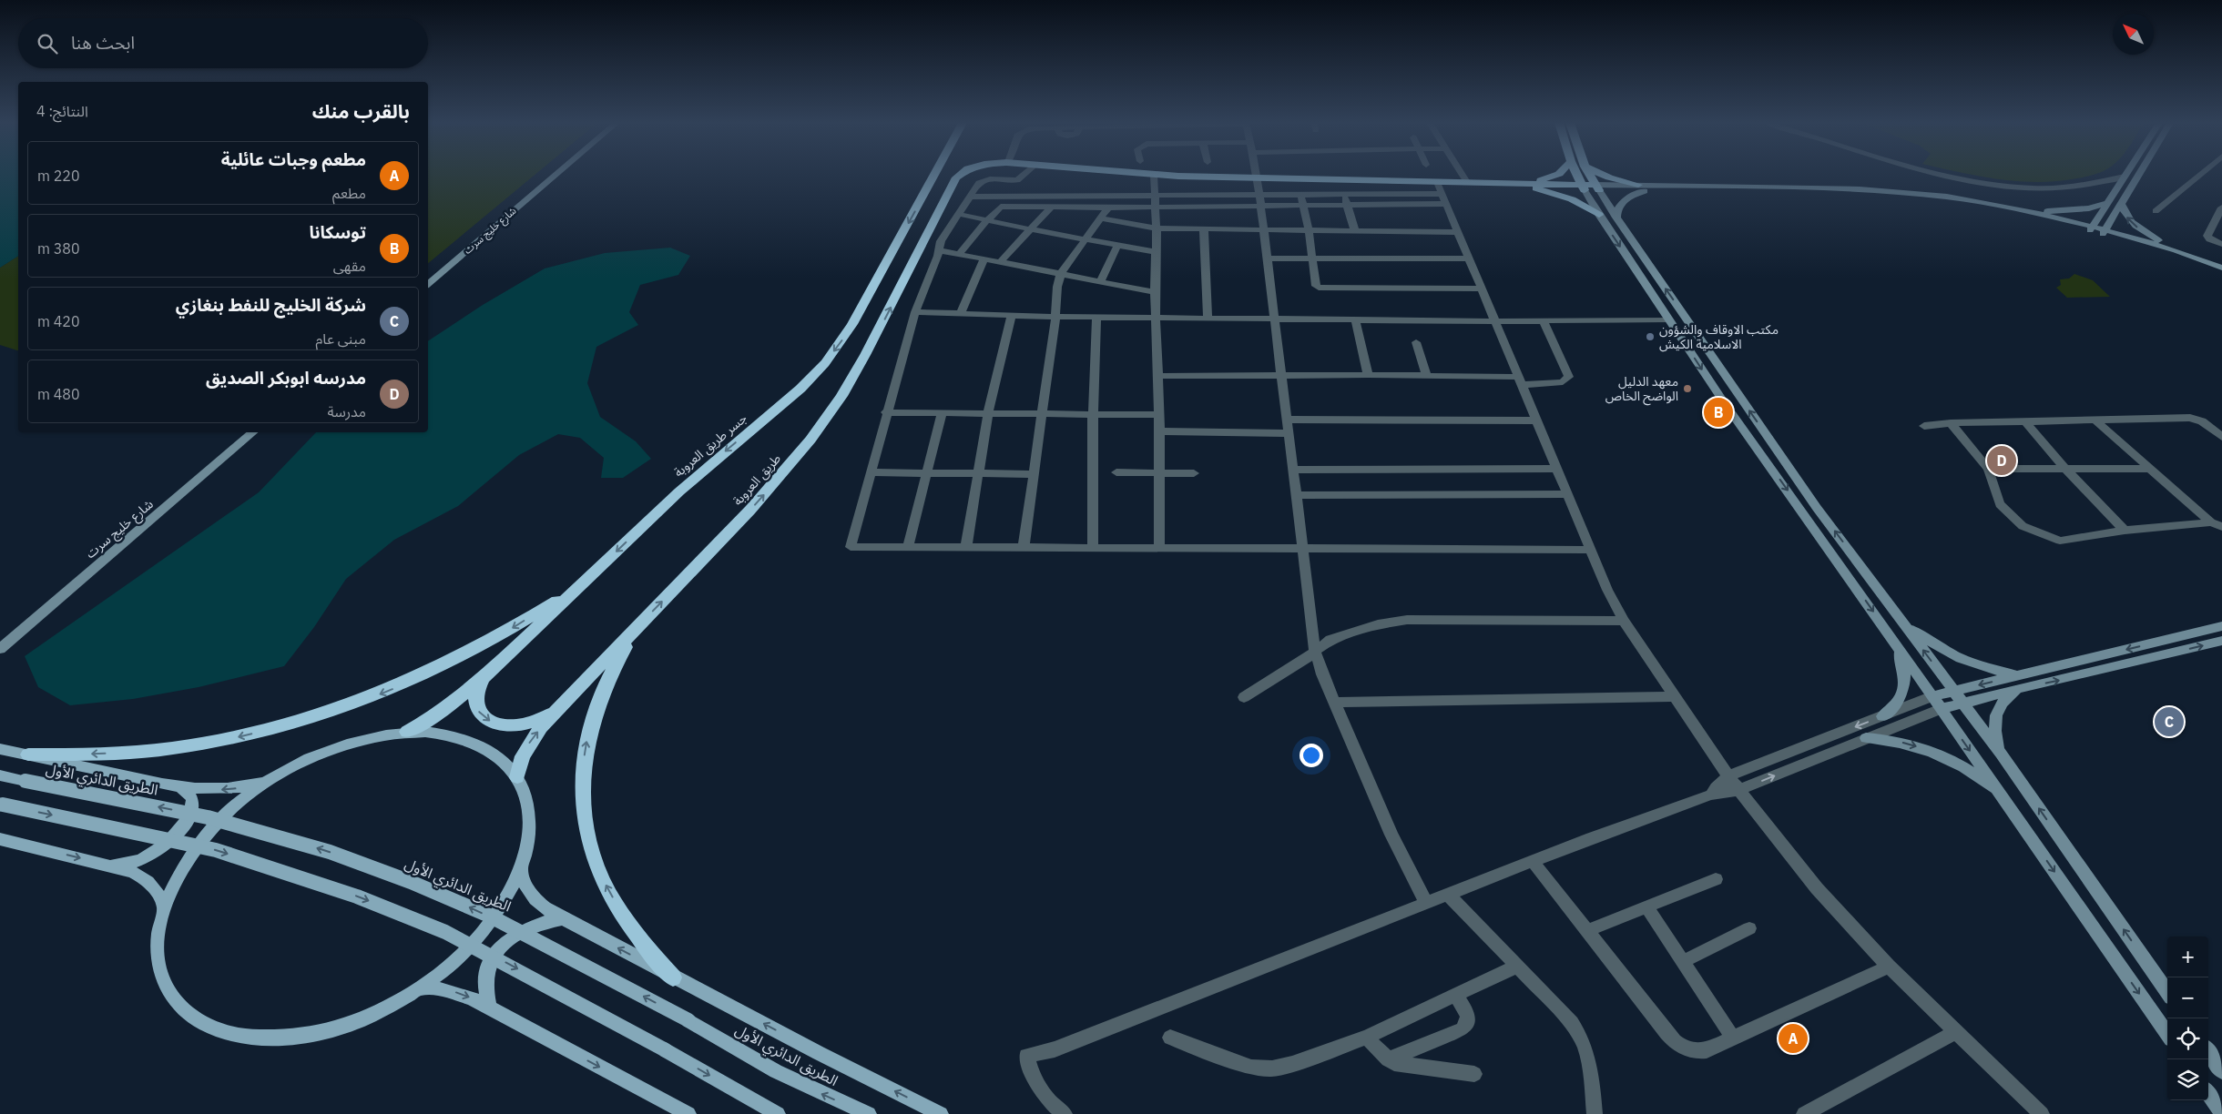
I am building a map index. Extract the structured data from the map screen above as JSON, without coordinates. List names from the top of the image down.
{
  "streets": {
    "highway": ["جسر طريق العروبة", "طريق العروبة"],
    "main road": ["شارع خليج سرت", "الطريق الدائري الأول"]
  },
  "one_way": ["جسر طريق العروبة", "طريق العروبة"],
  "places": ["مكتب الاوقاف والشؤون الاسلامية الكيش", "معهد الدليل الواضح الخاص"],
  "north": "top left",
  "page": {
    "search": "ابحث هنا",
    "heading": ["بالقرب منك", "النتائج: 4"],
    "list": [
      {
        "mark": "A",
        "name": "مطعم وجبات عائلية",
        "note": "مطعم",
        "value": "220 m"
      },
      {
        "mark": "B",
        "name": "توسكانا",
        "note": "مقهى",
        "value": "380 m"
      },
      {
        "mark": "C",
        "name": "شركة الخليج للنفط بنغازي",
        "note": "مبنى عام",
        "value": "420 m"
      },
      {
        "mark": "D",
        "name": "مدرسه ابوبكر الصديق",
        "note": "مدرسة",
        "value": "480 m"
      }
    ],
    "pins": [
      "B",
      "D",
      "C",
      "A"
    ],
    "map_buttons": ["+", "−"]
  }
}
